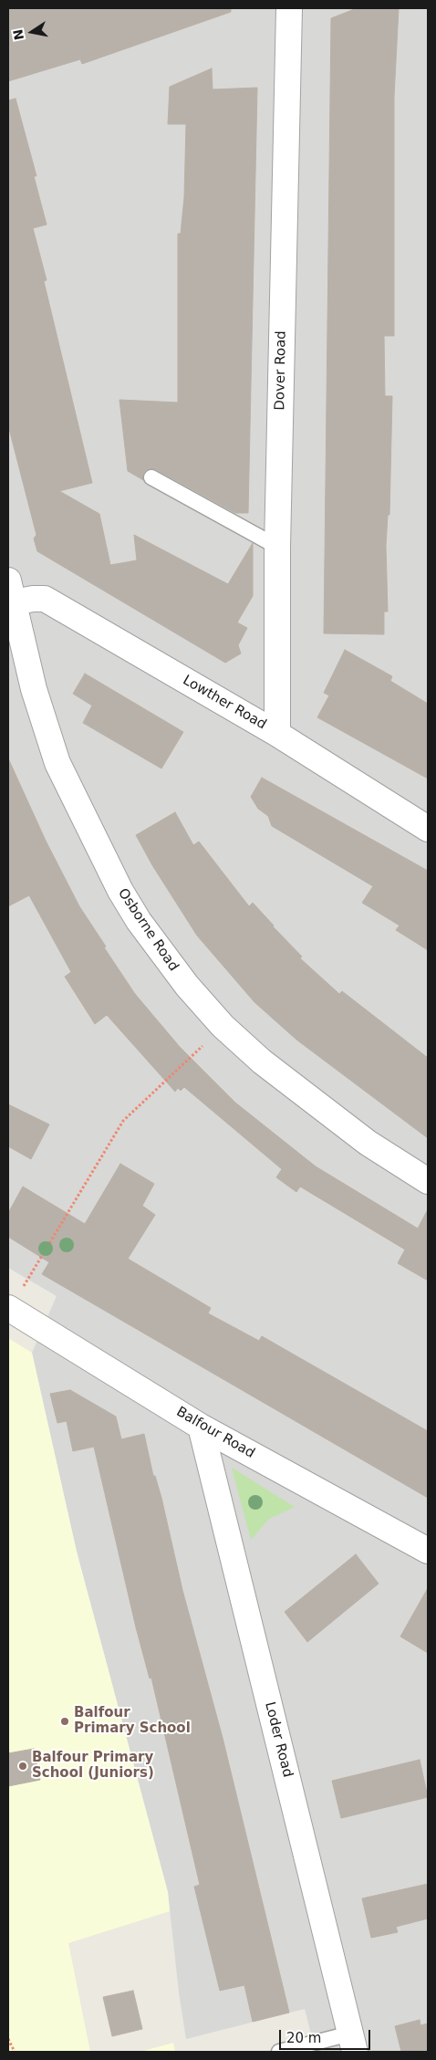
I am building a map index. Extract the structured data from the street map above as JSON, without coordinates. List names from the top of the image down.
{
  "streets": {
    "street": [
      "Dover Road",
      "Lowther Road",
      "Osborne Road",
      "Balfour Road",
      "Loder Road"
    ]
  },
  "crossings": [
    ["Dover Road", "Lowther Road"],
    ["Lowther Road", "Osborne Road"],
    ["Balfour Road", "Loder Road"]
  ],
  "places": ["Balfour Primary School", "Balfour Primary School (Juniors)"],
  "scale_bar": "20 m",
  "north": "left"
}
